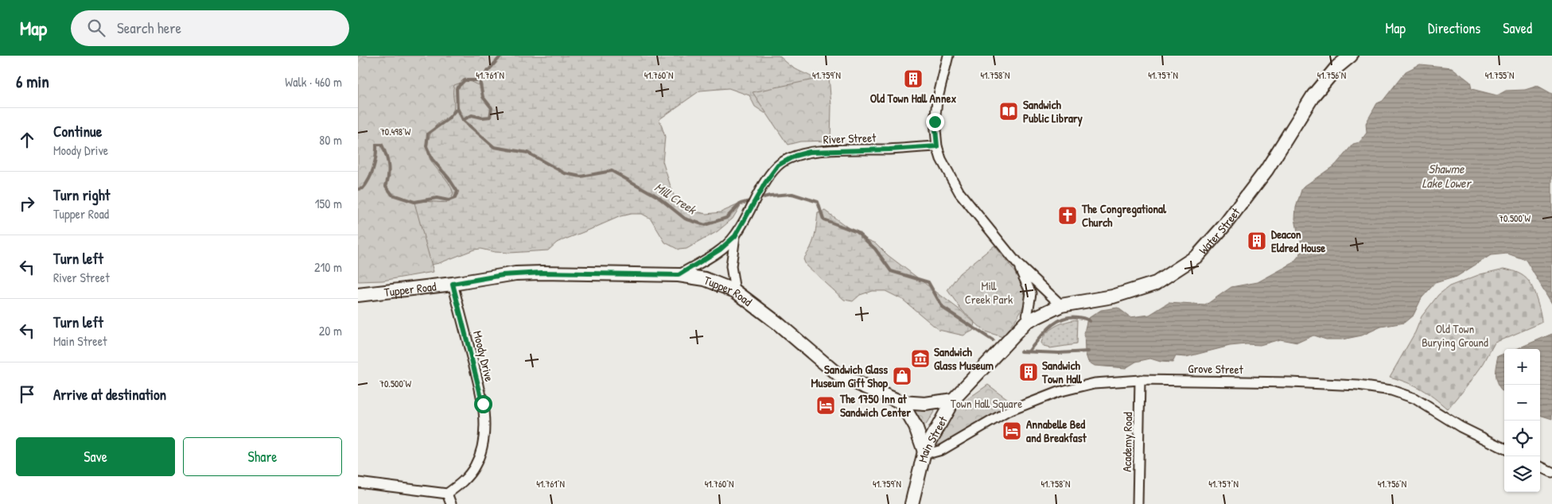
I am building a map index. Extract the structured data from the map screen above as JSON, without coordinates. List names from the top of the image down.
{
  "streets": {
    "main road": ["Water Street", "Tupper Road", "Main Street"],
    "street": [
      "River Street",
      "Moody Drive",
      "Grove Street",
      "Academy Road"
    ]
  },
  "crossings": [
    ["River Street", "Tupper Road"],
    ["Water Street", "Main Street"],
    ["Tupper Road", "Moody Drive"],
    ["Tupper Road", "Main Street"],
    ["Grove Street", "Main Street"],
    ["Grove Street", "Academy Road"]
  ],
  "water": ["Shawme Lake Lower", "Mill Creek"],
  "parks": ["Mill Creek Park", "Old Town Burying Ground", "Town Hall Square"],
  "places": {
    "building": ["Old Town Hall Annex", "Deacon Eldred House", "Sandwich Town Hall"],
    "library": ["Sandwich Public Library"],
    "church": ["The Congregational Church"],
    "museum": ["Sandwich Glass Museum"],
    "shop": ["Sandwich Glass Museum Gift Shop"],
    "hotel": ["The 1750 Inn at Sandwich Center", "Annabelle Bed and Breakfast"]
  },
  "page": {
    "header": "Map",
    "search": "Search here",
    "nav": ["Map", "Directions", "Saved"],
    "heading": ["6 min", "Walk · 460 m"],
    "list": [
      ["Continue", "Moody Drive", "80 m"],
      ["Turn right", "Tupper Road", "150 m"],
      ["Turn left", "River Street", "210 m"],
      ["Turn left", "Main Street", "20 m"],
      "Arrive at destination"
    ],
    "map_buttons": ["+", "−"],
    "buttons": ["Save", "Share"]
  },
  "coordinates": [
    "41.761°N",
    "41.760°N",
    "41.759°N",
    "41.758°N",
    "41.757°N",
    "41.756°N",
    "41.755°N",
    "70.498°W",
    "70.500°W"
  ]
}
